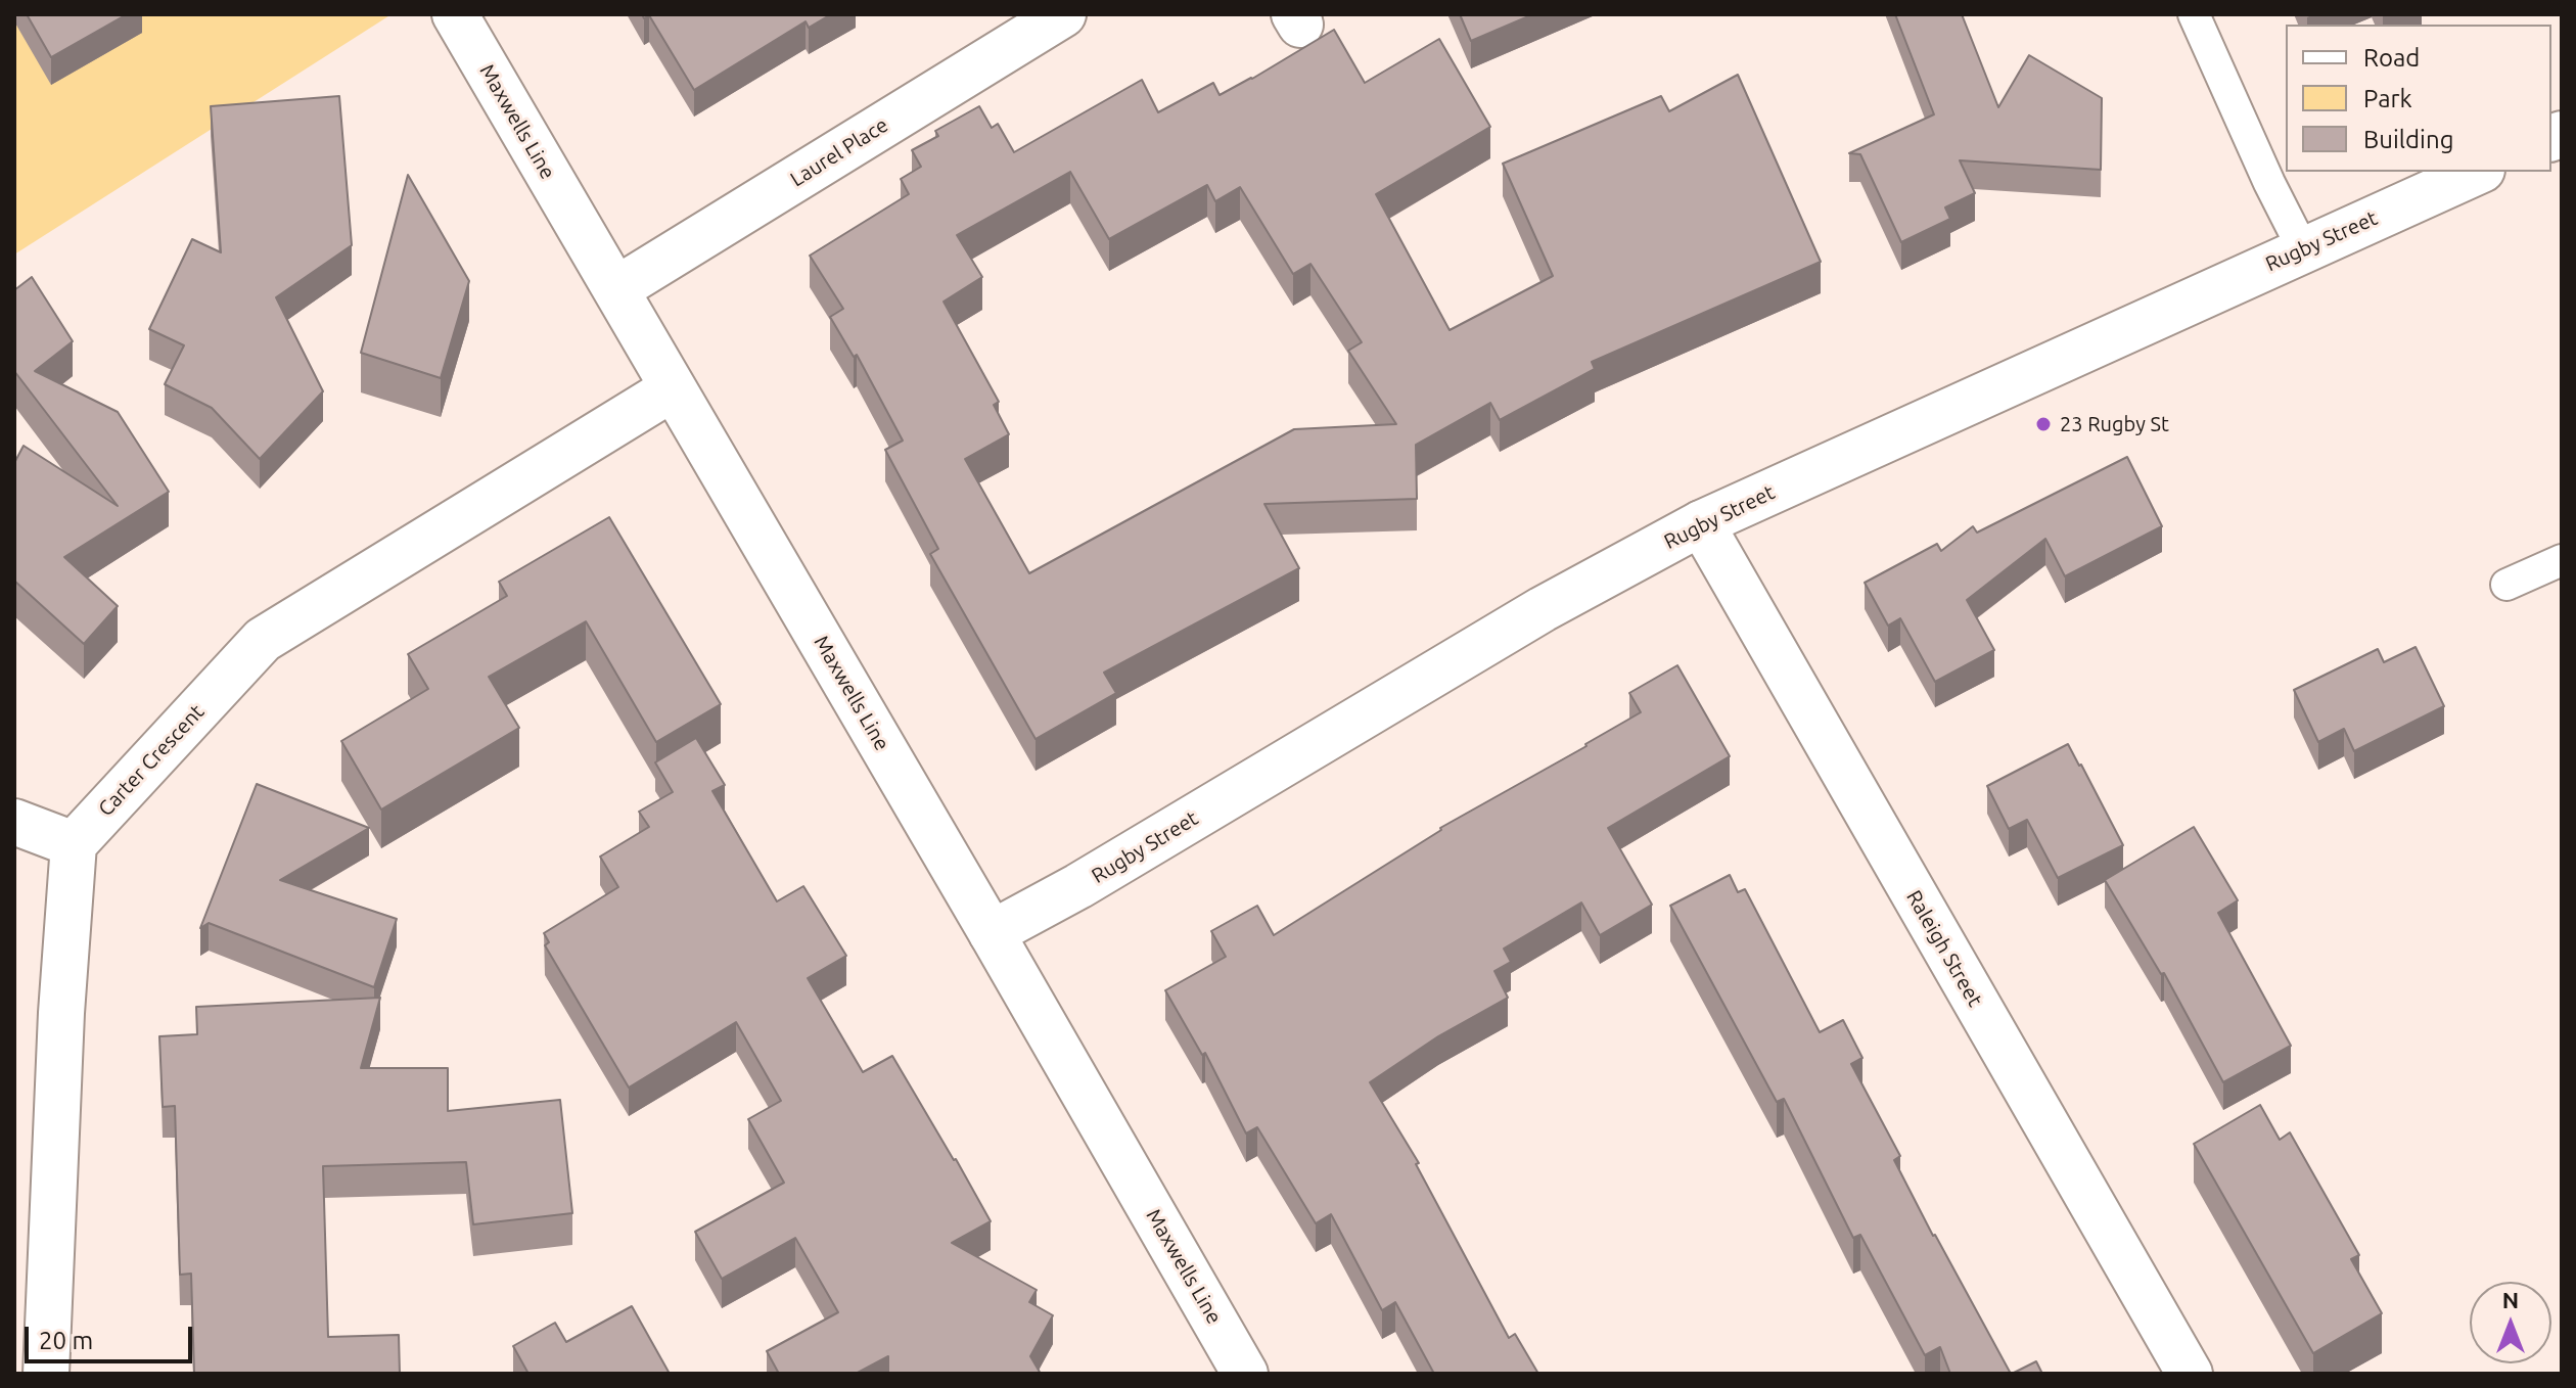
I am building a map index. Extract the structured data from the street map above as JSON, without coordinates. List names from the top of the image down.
{
  "streets": {
    "street": [
      "Maxwells Line",
      "Laurel Place",
      "Rugby Street",
      "Carter Crescent",
      "Raleigh Street"
    ]
  },
  "crossings": [
    ["Maxwells Line", "Laurel Place"],
    ["Maxwells Line", "Rugby Street"],
    ["Maxwells Line", "Carter Crescent"],
    ["Rugby Street", "Raleigh Street"]
  ],
  "places": ["23 Rugby St"],
  "legend": ["Road", "Park", "Building"],
  "scale_bar": "20 m",
  "north": "top"
}
